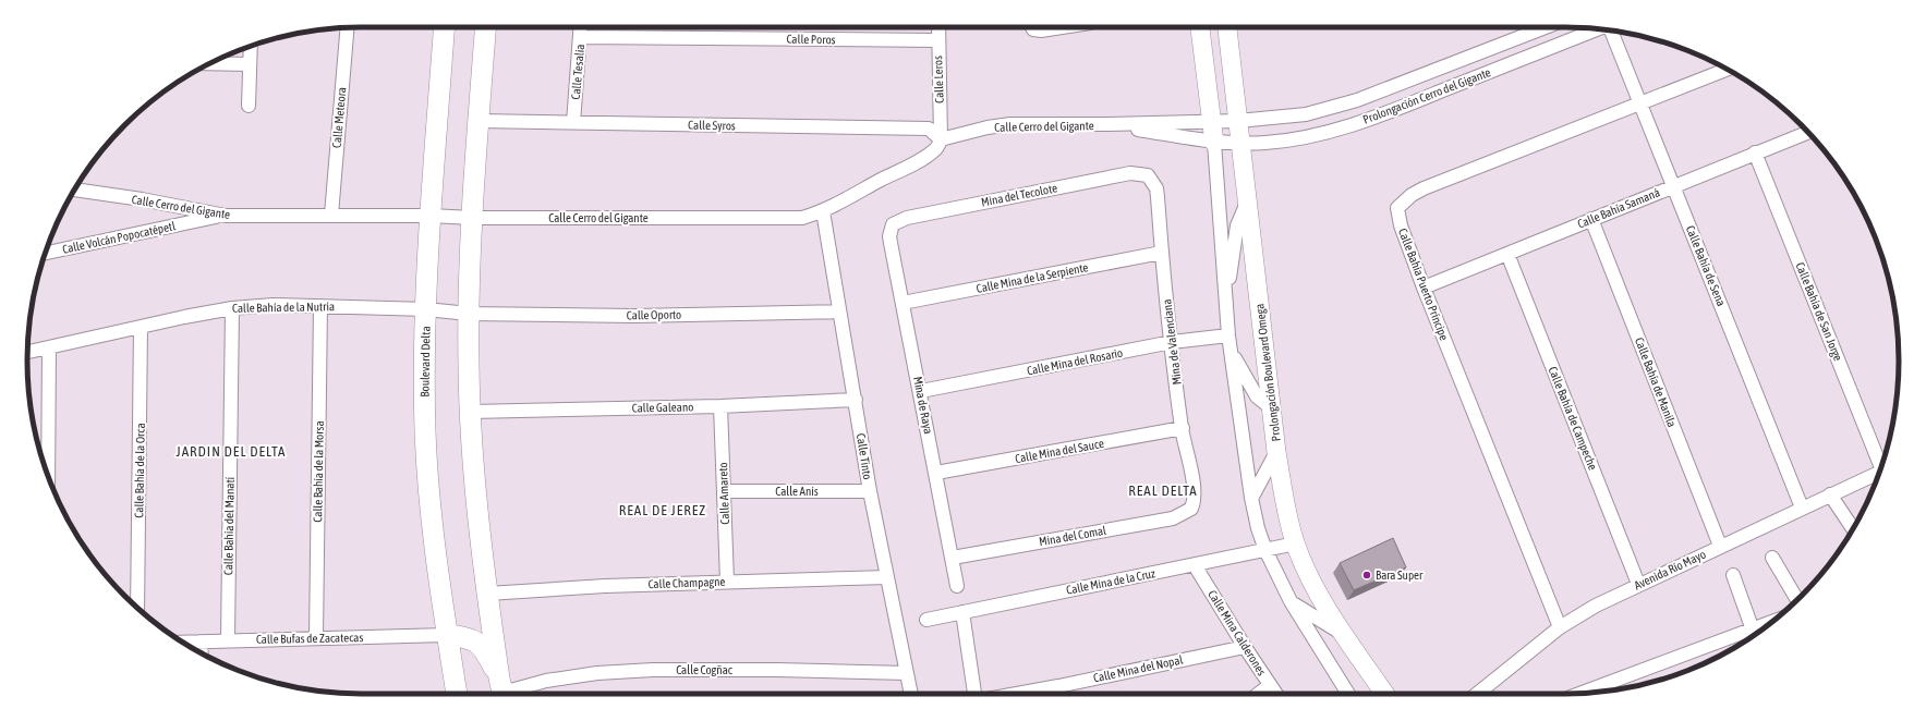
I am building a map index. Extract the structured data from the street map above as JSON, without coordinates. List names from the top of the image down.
{
  "streets": {
    "main road": ["Boulevard Delta"],
    "street": [
      "Calle Poros",
      "Calle Tesalia",
      "Calle Leros",
      "Prolongación Cerro del Gigante",
      "Calle Meteora",
      "Calle Syros",
      "Calle Cerro del Gigante",
      "Mina del Tecolote",
      "Calle Bahía Samaná",
      "Calle Volcán Popocatépetl",
      "Calle Bahía de Sena",
      "Calle Mina de la Serpiente",
      "Calle Bahía Puerto Príncipe",
      "Calle Bahía de la Nutria",
      "Calle Bahía de San Jorge",
      "Calle Oporto",
      "Mina de Valenciana",
      "Calle Mina del Rosario",
      "Prolongación Boulevard Omega",
      "Calle Bahía de Manila",
      "Mina de Raya",
      "Calle Galeano",
      "Calle Bahía de Campeche",
      "Calle Mina del Sauce",
      "Calle Tinto",
      "Calle Bahía de la Orca",
      "Calle Bahía de la Morsa",
      "Calle Anís",
      "Calle Amareto",
      "Calle Bahía del Manatí",
      "Mina del Comal",
      "Avenida Río Mayo",
      "Calle Mina de la Cruz",
      "Calle Champagne",
      "Calle Mina Calderones",
      "Calle Bufas de Zacatecas",
      "Calle Mina del Nopal",
      "Calle Cogñac"
    ]
  },
  "crossings": [
    ["Calle Poros", "Calle Tesalia"],
    ["Calle Poros", "Calle Leros"],
    ["Calle Tesalia", "Calle Syros"],
    ["Calle Leros", "Calle Syros"],
    ["Calle Leros", "Calle Cerro del Gigante"],
    ["Prolongación Cerro del Gigante", "Calle Cerro del Gigante"],
    ["Prolongación Cerro del Gigante", "Prolongación Boulevard Omega"],
    ["Calle Meteora", "Calle Cerro del Gigante"],
    ["Calle Syros", "Calle Cerro del Gigante"],
    ["Calle Cerro del Gigante", "Calle Volcán Popocatépetl"],
    ["Calle Cerro del Gigante", "Boulevard Delta"],
    ["Calle Cerro del Gigante", "Prolongación Boulevard Omega"],
    ["Calle Cerro del Gigante", "Calle Tinto"],
    ["Mina del Tecolote", "Mina de Valenciana"],
    ["Mina del Tecolote", "Mina de Raya"],
    ["Calle Bahía Samaná", "Calle Bahía de Sena"],
    ["Calle Bahía Samaná", "Calle Bahía Puerto Príncipe"],
    ["Calle Bahía Samaná", "Calle Bahía de San Jorge"],
    ["Calle Bahía Samaná", "Calle Bahía de Manila"],
    ["Calle Bahía Samaná", "Calle Bahía de Campeche"],
    ["Calle Bahía de Sena", "Calle Bahía Puerto Príncipe"],
    ["Calle Bahía de Sena", "Avenida Río Mayo"],
    ["Calle Mina de la Serpiente", "Mina de Valenciana"],
    ["Calle Mina de la Serpiente", "Mina de Raya"],
    ["Calle Bahía Puerto Príncipe", "Avenida Río Mayo"],
    ["Calle Bahía de la Nutria", "Calle Oporto"],
    ["Calle Bahía de la Nutria", "Boulevard Delta"],
    ["Calle Bahía de la Nutria", "Calle Bahía de la Orca"],
    ["Calle Bahía de la Nutria", "Calle Bahía de la Morsa"],
    ["Calle Bahía de la Nutria", "Calle Bahía del Manatí"],
    ["Calle Oporto", "Calle Tinto"],
    ["Mina de Valenciana", "Calle Mina del Rosario"],
    ["Mina de Valenciana", "Calle Mina del Sauce"],
    ["Mina de Valenciana", "Mina del Comal"],
    ["Boulevard Delta", "Calle Bufas de Zacatecas"],
    ["Calle Mina del Rosario", "Mina de Raya"],
    ["Prolongación Boulevard Omega", "Calle Mina de la Cruz"],
    ["Calle Bahía de Manila", "Avenida Río Mayo"],
    ["Mina de Raya", "Calle Mina del Sauce"],
    ["Mina de Raya", "Mina del Comal"],
    ["Calle Galeano", "Calle Tinto"],
    ["Calle Galeano", "Calle Amareto"],
    ["Calle Bahía de Campeche", "Avenida Río Mayo"],
    ["Calle Tinto", "Calle Anís"],
    ["Calle Tinto", "Calle Champagne"],
    ["Calle Tinto", "Calle Cogñac"],
    ["Calle Bahía de la Morsa", "Calle Bufas de Zacatecas"],
    ["Calle Anís", "Calle Amareto"],
    ["Calle Amareto", "Calle Champagne"],
    ["Calle Bahía del Manatí", "Calle Bufas de Zacatecas"],
    ["Calle Mina de la Cruz", "Calle Mina Calderones"],
    ["Calle Mina Calderones", "Calle Mina del Nopal"]
  ],
  "districts": ["JARDIN DEL DELTA", "REAL DELTA", "REAL DE JEREZ"],
  "places": ["Bara Super"]
}
